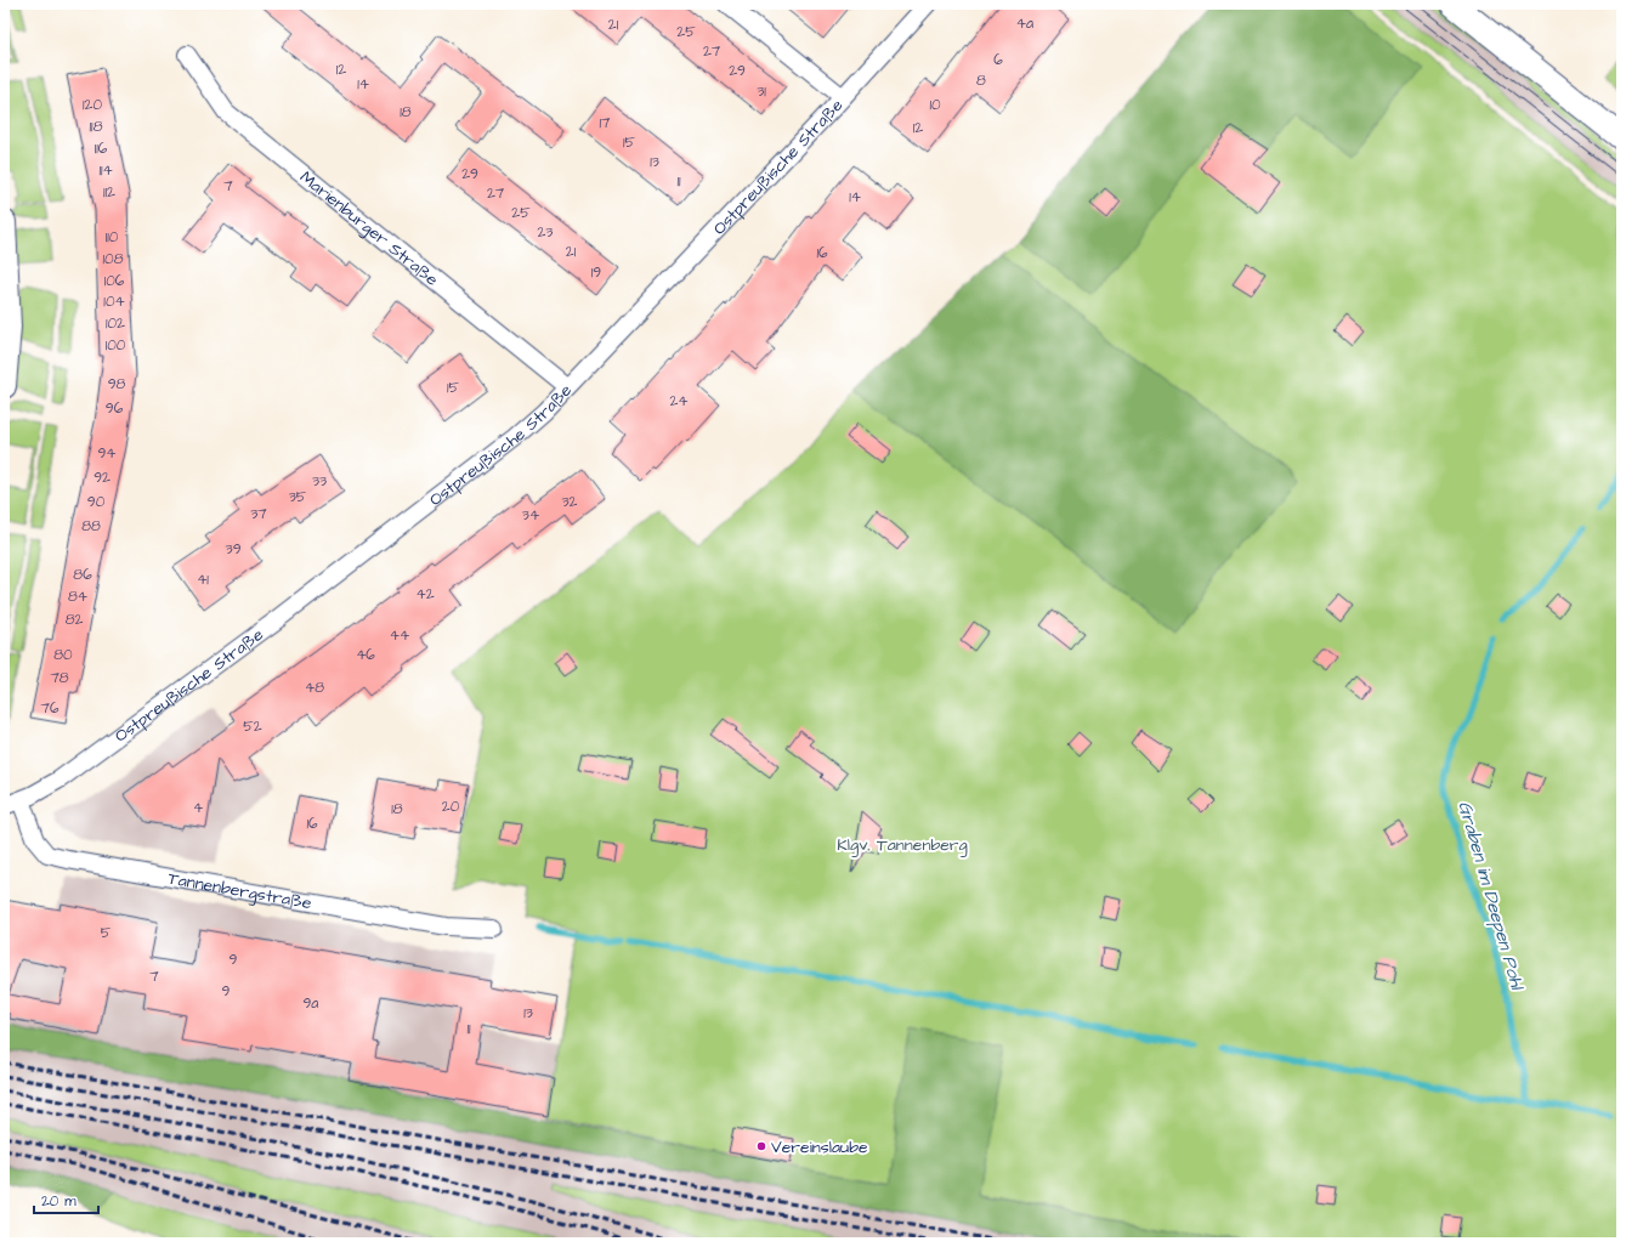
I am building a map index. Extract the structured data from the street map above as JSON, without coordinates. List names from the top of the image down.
{
  "streets": {
    "street": ["Ostpreußische Straße", "Marienburger Straße", "Tannenbergstraße"]
  },
  "crossings": [
    ["Ostpreußische Straße", "Marienburger Straße"],
    ["Ostpreußische Straße", "Tannenbergstraße"]
  ],
  "water": ["Graben im Deepen Pohl"],
  "parks": ["Klgv. Tannenberg"],
  "places": ["Vereinslaube"],
  "house_numbers": [
    "4a",
    "21",
    "25",
    "27",
    "6",
    "12",
    "29",
    "8",
    "14",
    "31",
    "120",
    "10",
    "18",
    "17",
    "118",
    "12",
    "15",
    "116",
    "13",
    "114",
    "29",
    "11",
    "7",
    "112",
    "27",
    "14",
    "25",
    "23",
    "110",
    "21",
    "16",
    "108",
    "19",
    "106",
    "104",
    "102",
    "100",
    "98",
    "15",
    "24",
    "96",
    "94",
    "92",
    "33",
    "35",
    "90",
    "32",
    "37",
    "34",
    "88",
    "39",
    "86",
    "41",
    "42",
    "84",
    "82",
    "44",
    "80",
    "46",
    "78",
    "48",
    "76",
    "52",
    "20",
    "4",
    "18",
    "16",
    "5",
    "9",
    "7",
    "9",
    "9a",
    "13",
    "11"
  ],
  "scale_bar": "20 m"
}
